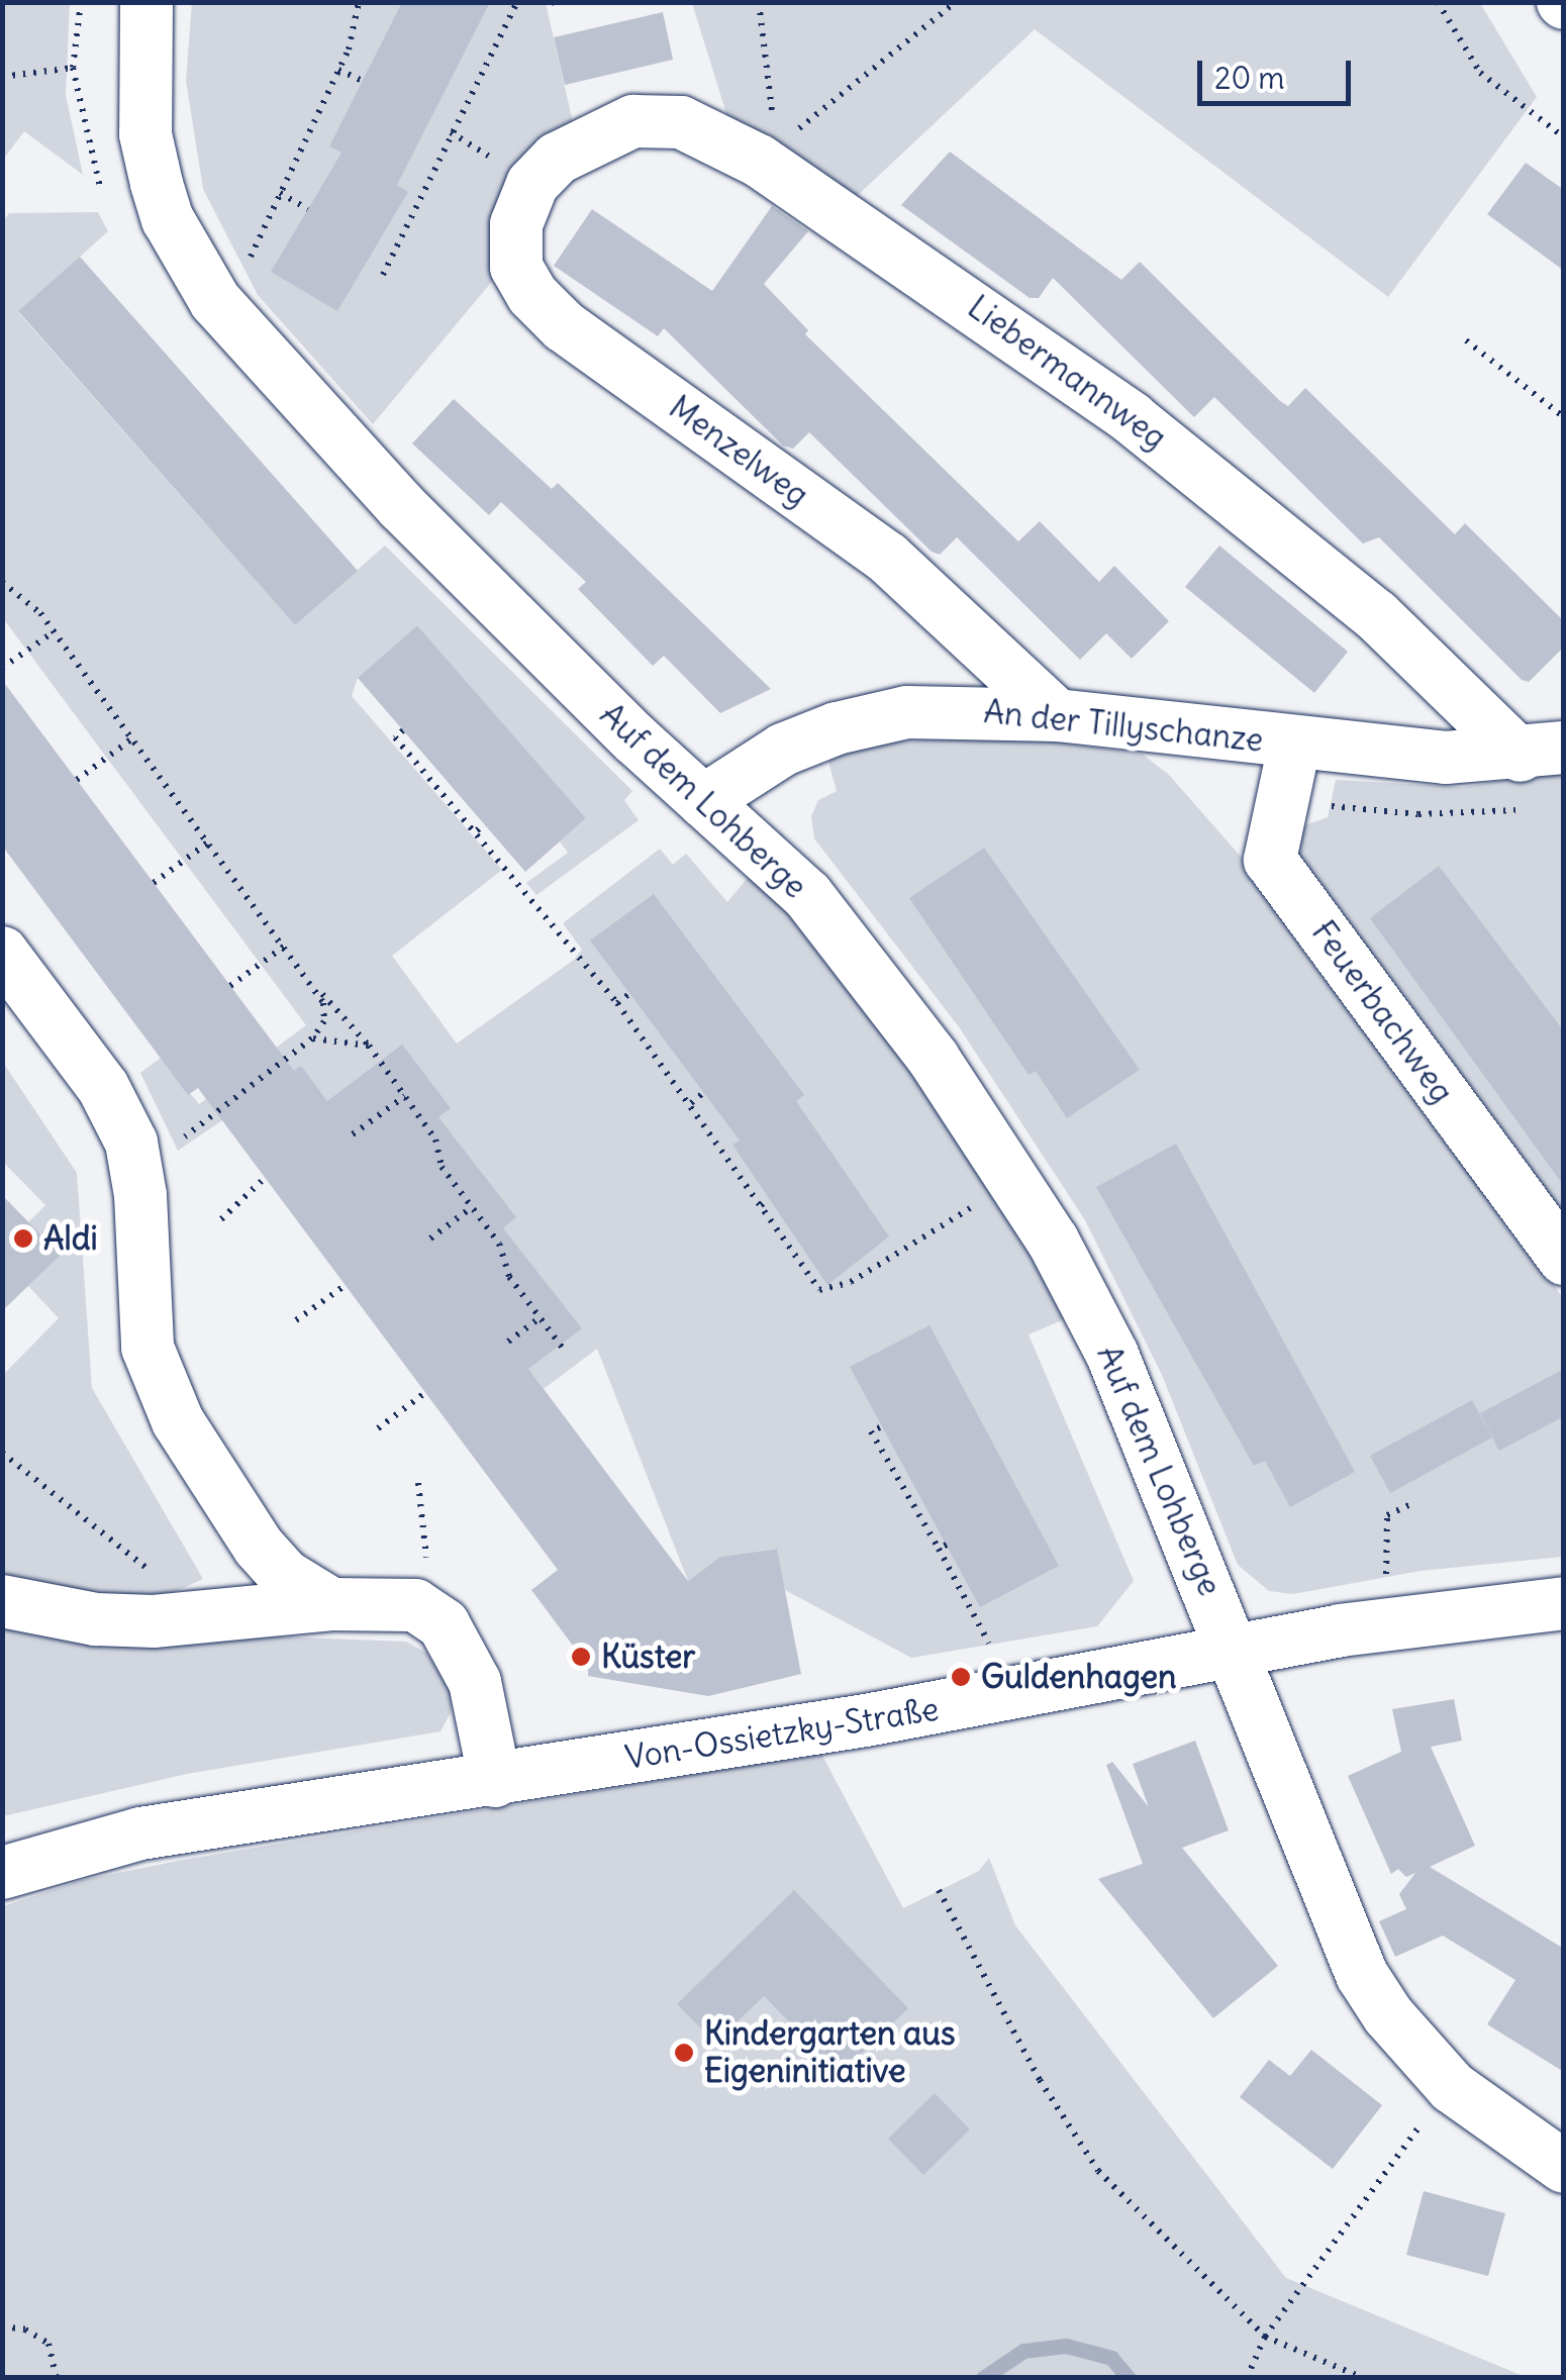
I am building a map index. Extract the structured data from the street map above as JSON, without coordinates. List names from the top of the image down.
{
  "streets": {
    "street": [
      "Liebermannweg",
      "Menzelweg",
      "An der Tillyschanze",
      "Auf dem Lohberge",
      "Feuerbachweg",
      "Von-Ossietzky-Straße"
    ]
  },
  "crossings": [
    ["Liebermannweg", "Menzelweg"],
    ["Liebermannweg", "An der Tillyschanze"],
    ["Menzelweg", "An der Tillyschanze"],
    ["An der Tillyschanze", "Auf dem Lohberge"],
    ["An der Tillyschanze", "Feuerbachweg"],
    ["Auf dem Lohberge", "Von-Ossietzky-Straße"]
  ],
  "places": [
    "Aldi",
    "Küster",
    "Guldenhagen",
    "Kindergarten aus Eigeninitiative"
  ],
  "scale_bar": "20 m"
}
